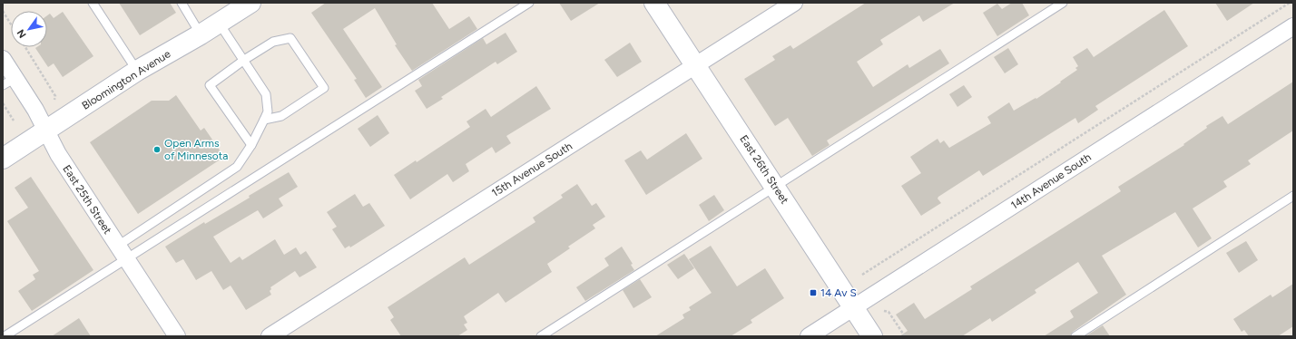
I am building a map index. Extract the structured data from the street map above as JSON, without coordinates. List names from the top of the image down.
{
  "streets": {
    "street": [
      "Bloomington Avenue",
      "15th Avenue South",
      "East 26th Street",
      "14th Avenue South",
      "East 25th Street"
    ]
  },
  "crossings": [
    ["Bloomington Avenue", "East 25th Street"],
    ["15th Avenue South", "East 26th Street"],
    ["East 26th Street", "14th Avenue South"]
  ],
  "places": {
    "other": ["Open Arms of Minnesota"],
    "transit": ["14 Av S"]
  },
  "north": "bottom left"
}
